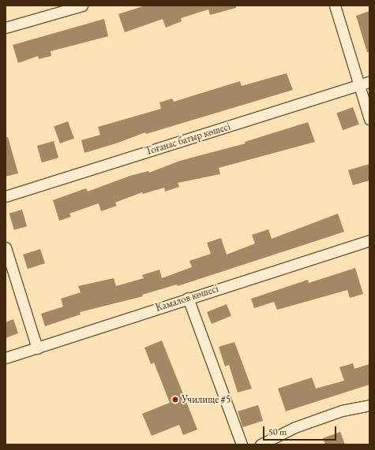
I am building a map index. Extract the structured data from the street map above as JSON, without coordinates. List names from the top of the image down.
{
  "streets": {
    "street": ["Тоғанас батыр көшесі", "Камалов көшесі"]
  },
  "places": ["Училище #5"],
  "scale_bar": "50 m"
}
